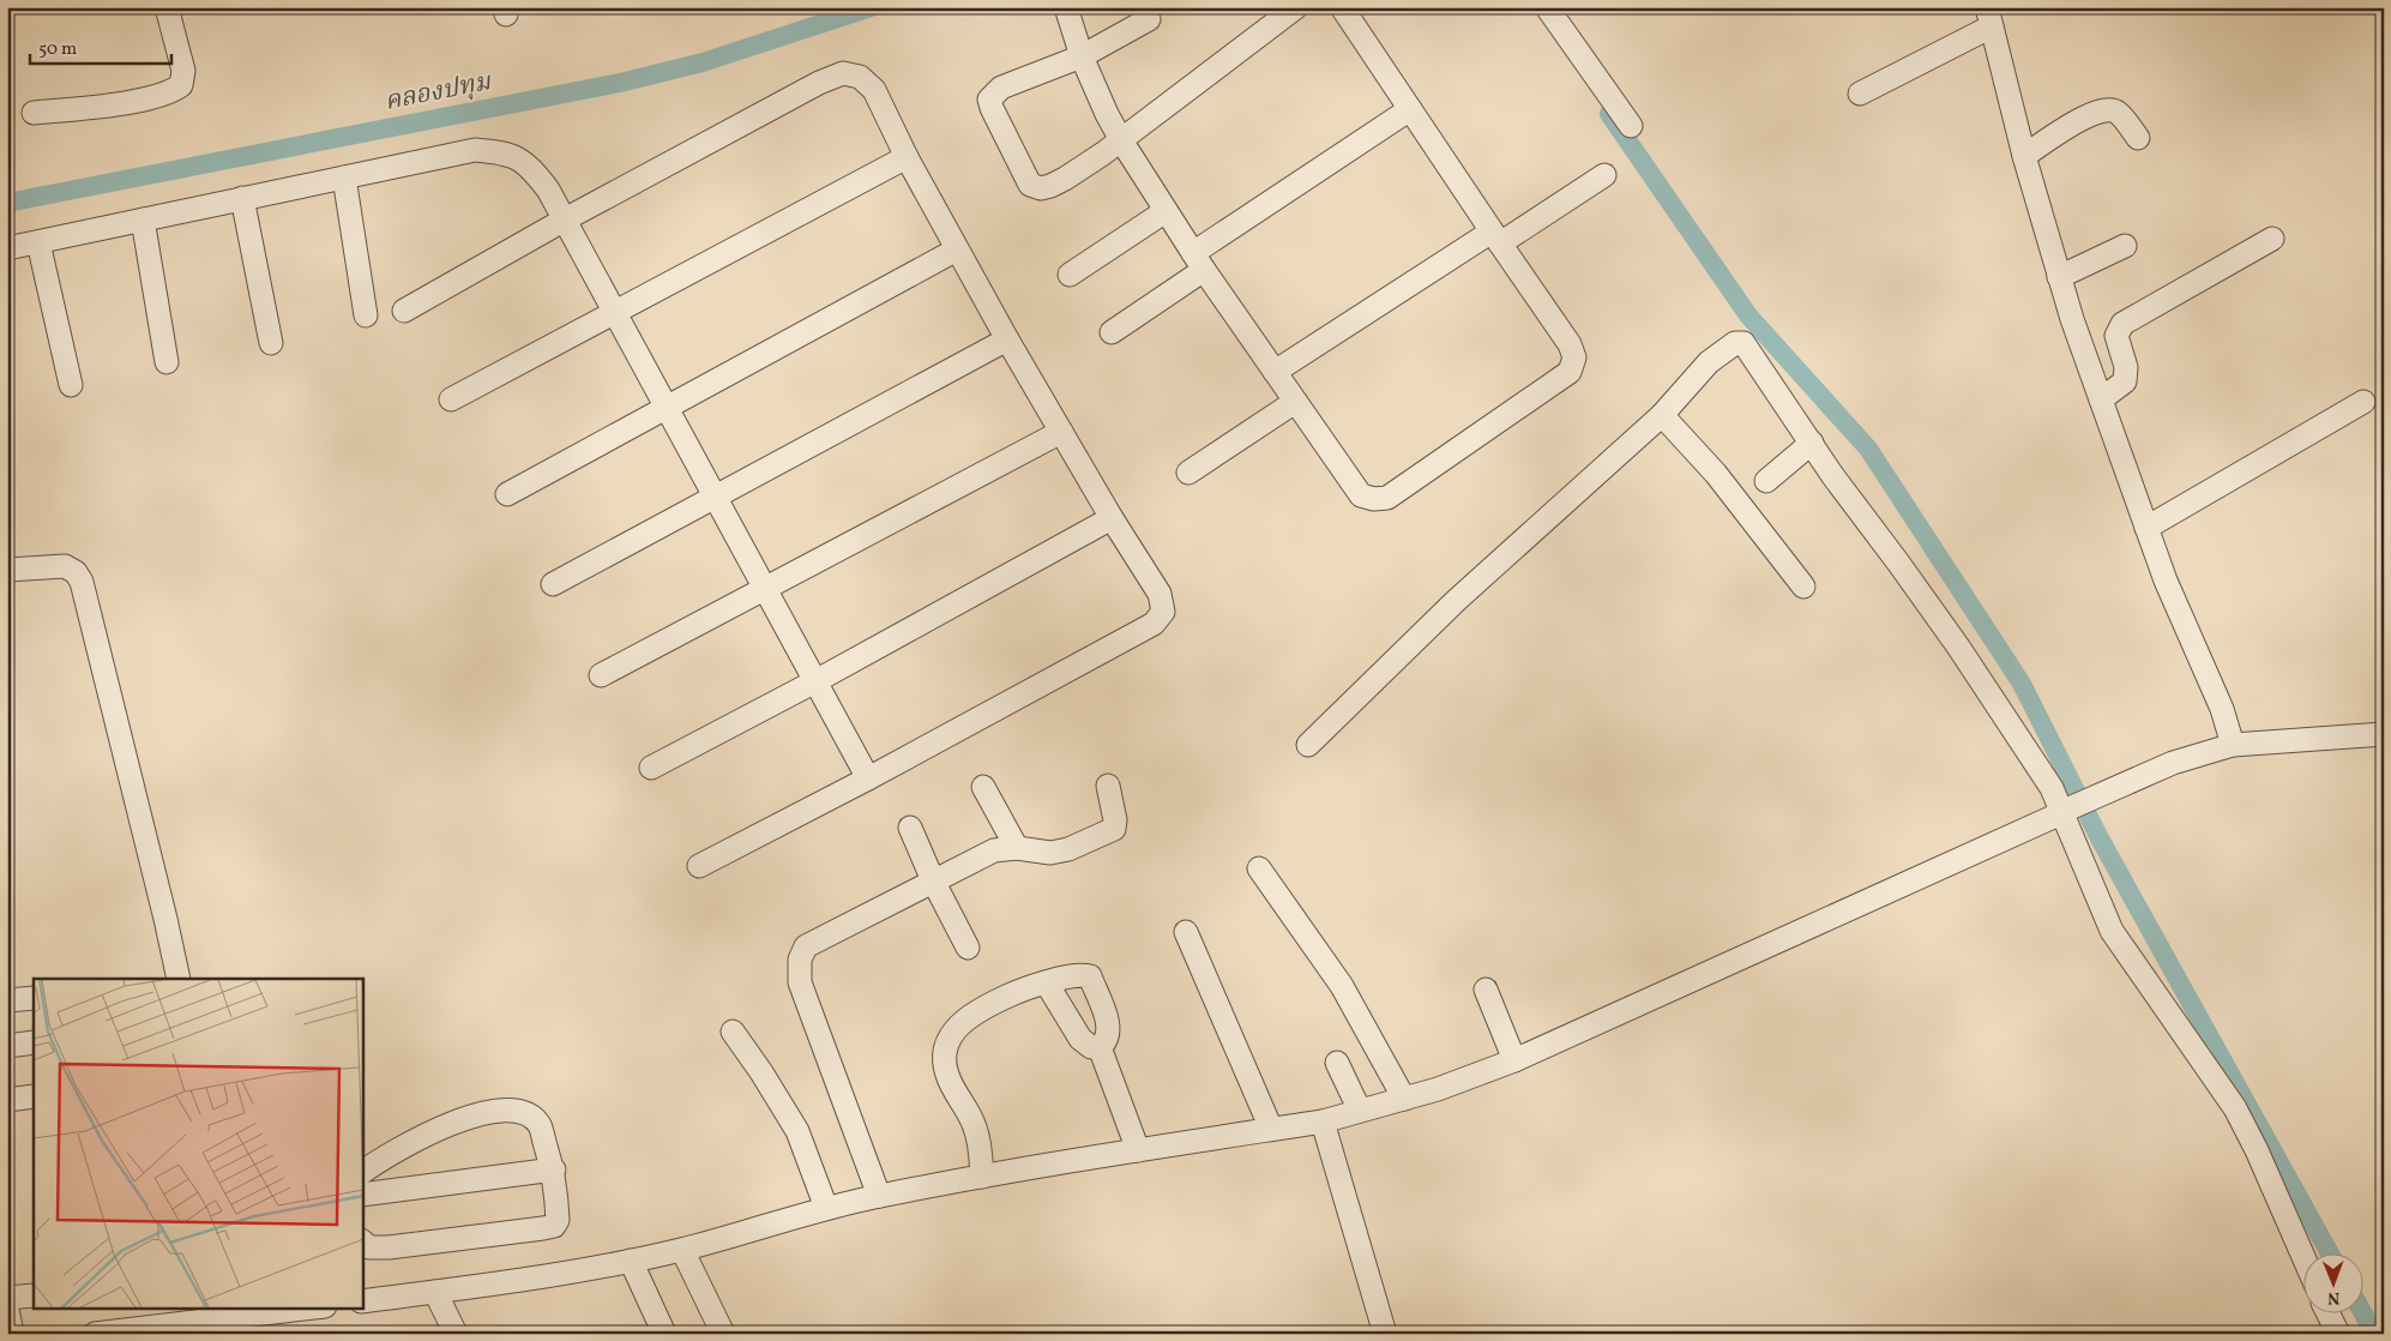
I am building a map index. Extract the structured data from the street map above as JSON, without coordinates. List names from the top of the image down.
{
  "water": ["คลองปทุม"],
  "scale_bar": "50 m",
  "north": "bottom"
}
